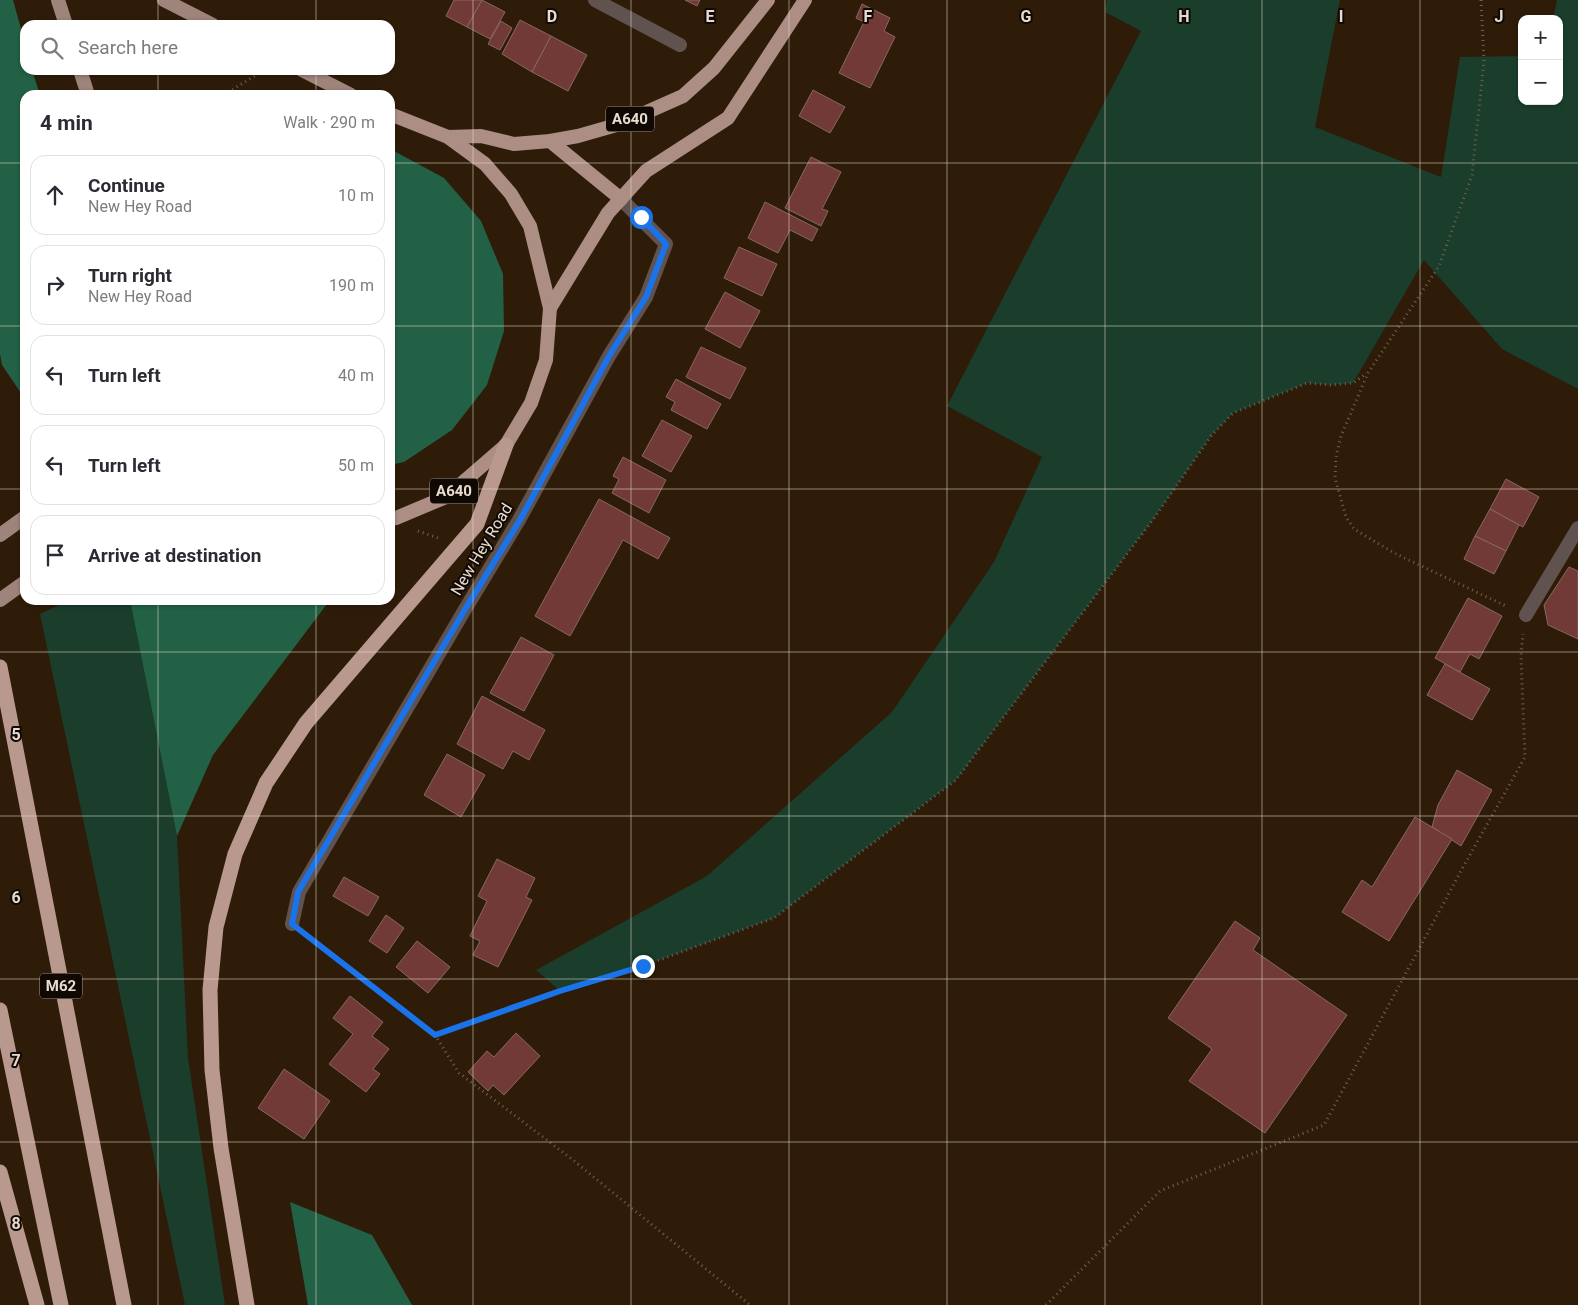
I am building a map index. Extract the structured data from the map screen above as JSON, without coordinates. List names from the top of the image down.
{
  "streets": {
    "highway": ["A640", "M62"],
    "street": ["New Hey Road"]
  },
  "crossings": [
    ["A640", "New Hey Road"]
  ],
  "page": {
    "map_buttons": ["+", "−"],
    "search": "Search here",
    "heading": ["4 min", "Walk · 290 m"],
    "list": [
      ["Continue", "New Hey Road", "10 m"],
      ["Turn right", "New Hey Road", "190 m"],
      ["Turn left", "40 m"],
      ["Turn left", "50 m"],
      "Arrive at destination"
    ]
  },
  "grid": {
    "columns": [
      "D",
      "E",
      "F",
      "G",
      "H",
      "I",
      "J"
    ],
    "rows": [
      "5",
      "6",
      "7",
      "8"
    ]
  }
}
